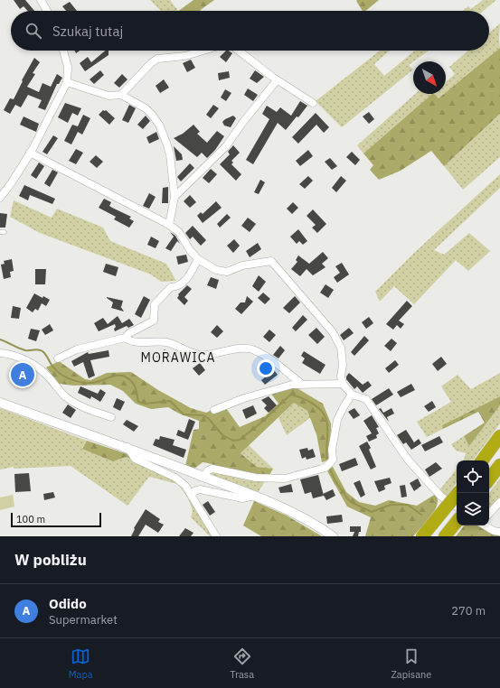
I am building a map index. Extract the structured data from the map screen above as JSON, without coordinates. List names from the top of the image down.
{
  "districts": ["MORAWICA"],
  "scale_bar": "100 m",
  "north": "bottom right",
  "page": {
    "search": "Szukaj tutaj",
    "pins": "A",
    "scale": "100 m",
    "heading": "W pobliżu",
    "list": [
      {
        "mark": "A",
        "name": "Odido",
        "note": "Supermarket",
        "value": "270 m"
      }
    ],
    "nav": ["Mapa", "Trasa", "Zapisane"]
  }
}
